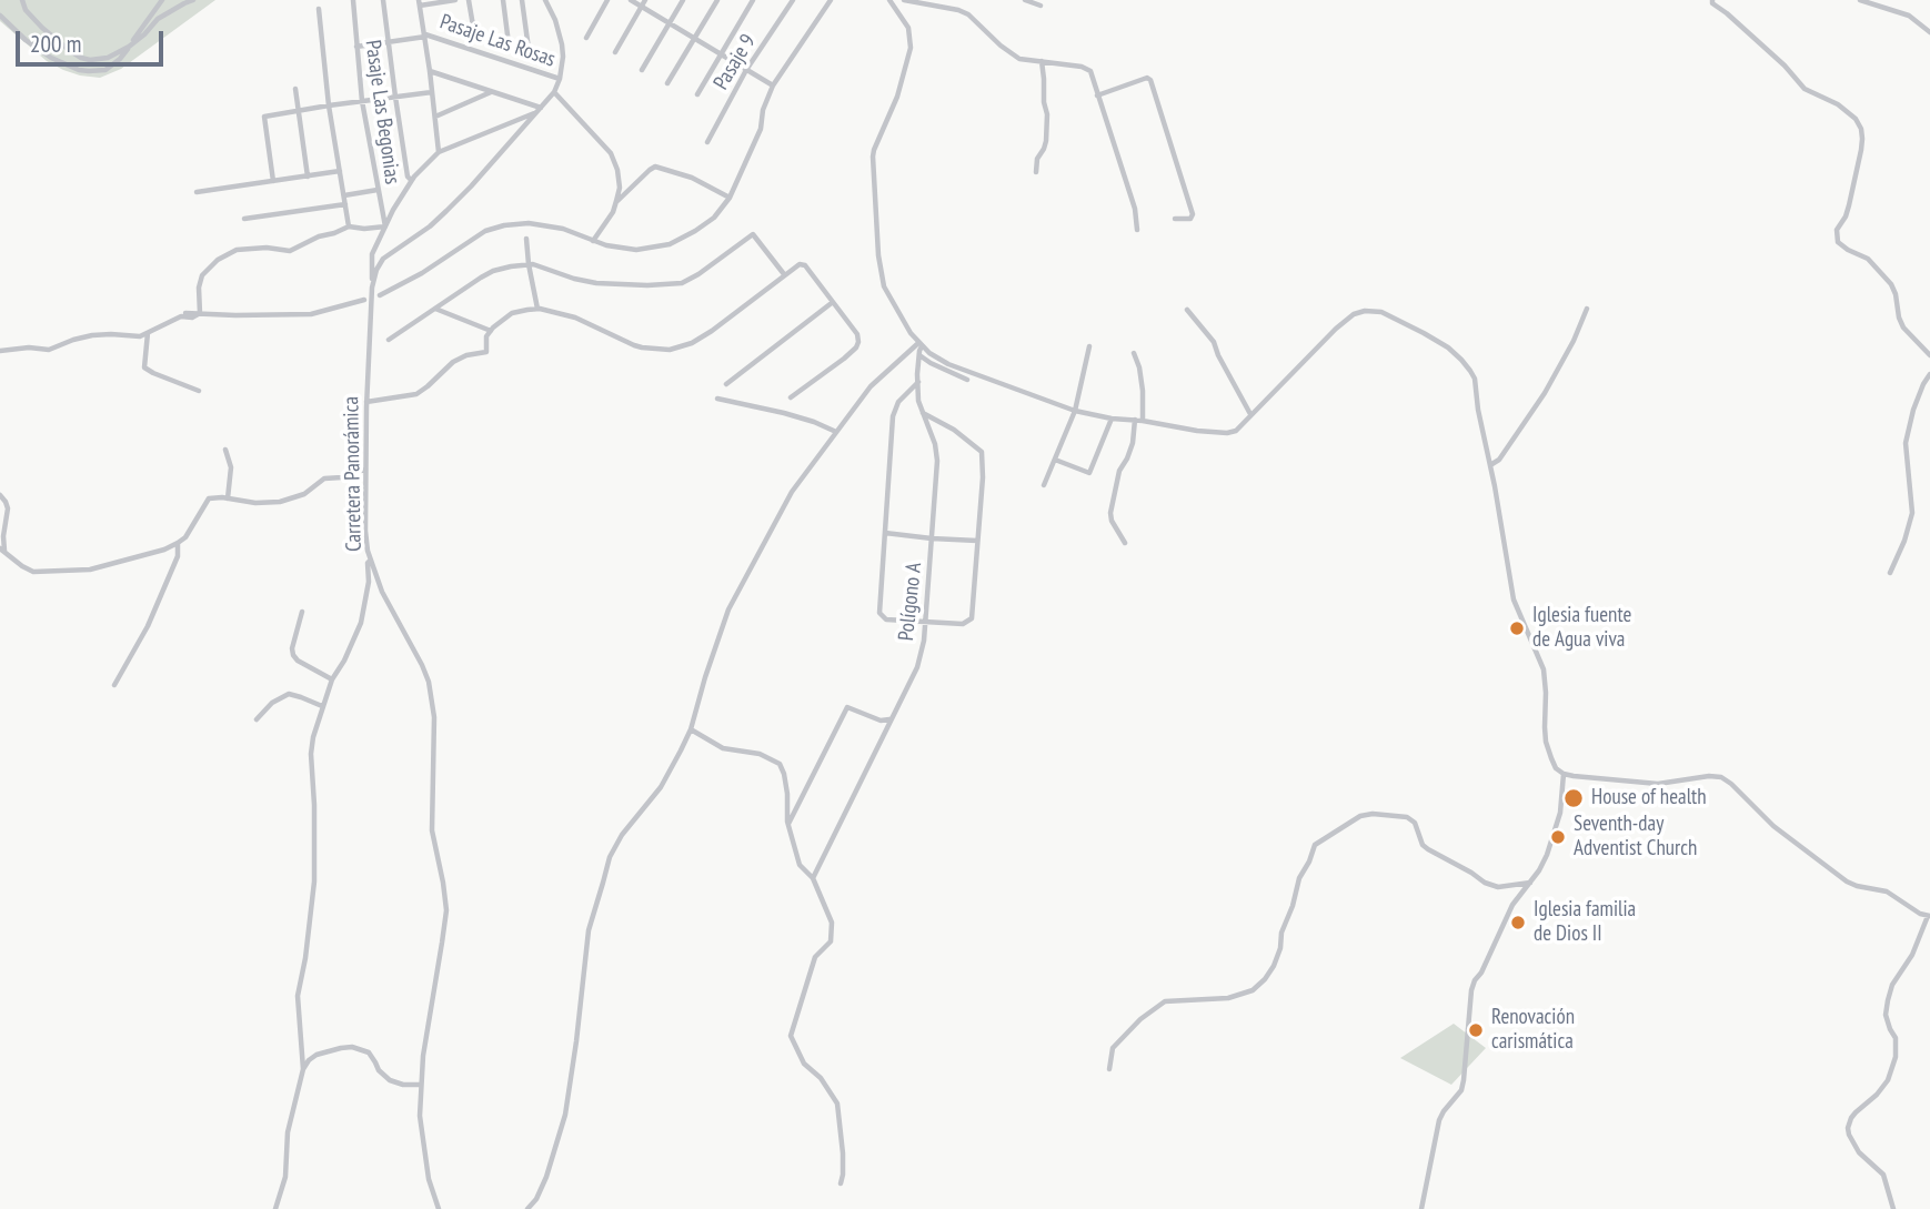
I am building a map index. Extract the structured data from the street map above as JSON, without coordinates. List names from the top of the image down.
{
  "streets": {
    "street": [
      "Pasaje Las Rosas",
      "Pasaje 9",
      "Pasaje Las Begonias",
      "Carretera Panorámica",
      "Polígono A"
    ]
  },
  "crossings": [
    ["Pasaje Las Rosas", "Carretera Panorámica"]
  ],
  "places": [
    "Iglesia fuente de Agua viva",
    "House of health",
    "Seventh-day Adventist Church",
    "Iglesia familia de Dios II",
    "Renovación carismática"
  ],
  "scale_bar": "200 m"
}
